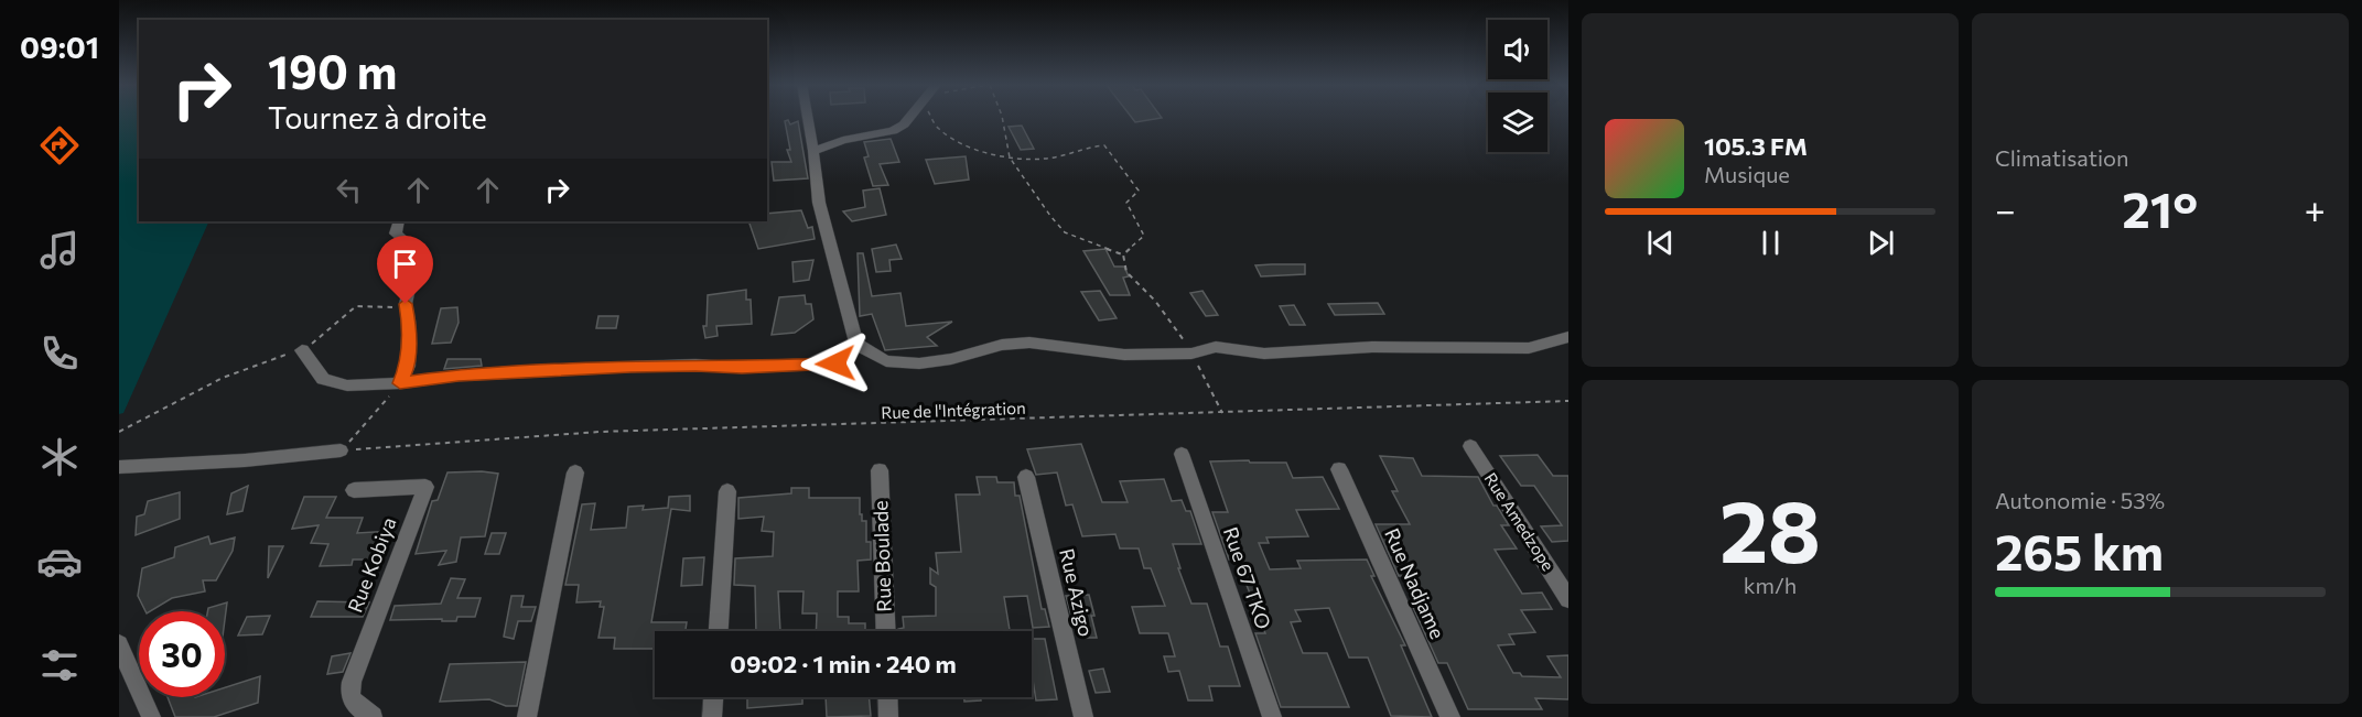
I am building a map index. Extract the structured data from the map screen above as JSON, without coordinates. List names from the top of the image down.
{
  "streets": {
    "street": [
      "Rue Amedzope",
      "Rue Boulade",
      "Rue Kobiya",
      "Rue 67 TKO",
      "Rue Nadjame",
      "Rue Azigo"
    ],
    "path": ["Rue de l'Intégration"]
  },
  "page": {
    "tabs": "09:01",
    "tile": [
      "Climatisation",
      ["28", "km/h"],
      ["Autonomie · 53%", "265 km"]
    ],
    "turn": ["190 m", "Tournez à droite"],
    "song": ["105.3 FM", "Musique"],
    "heat": ["−", "21°", "+"],
    "limit": "30",
    "trip": "09:02 · 1 min · 240 m"
  }
}
